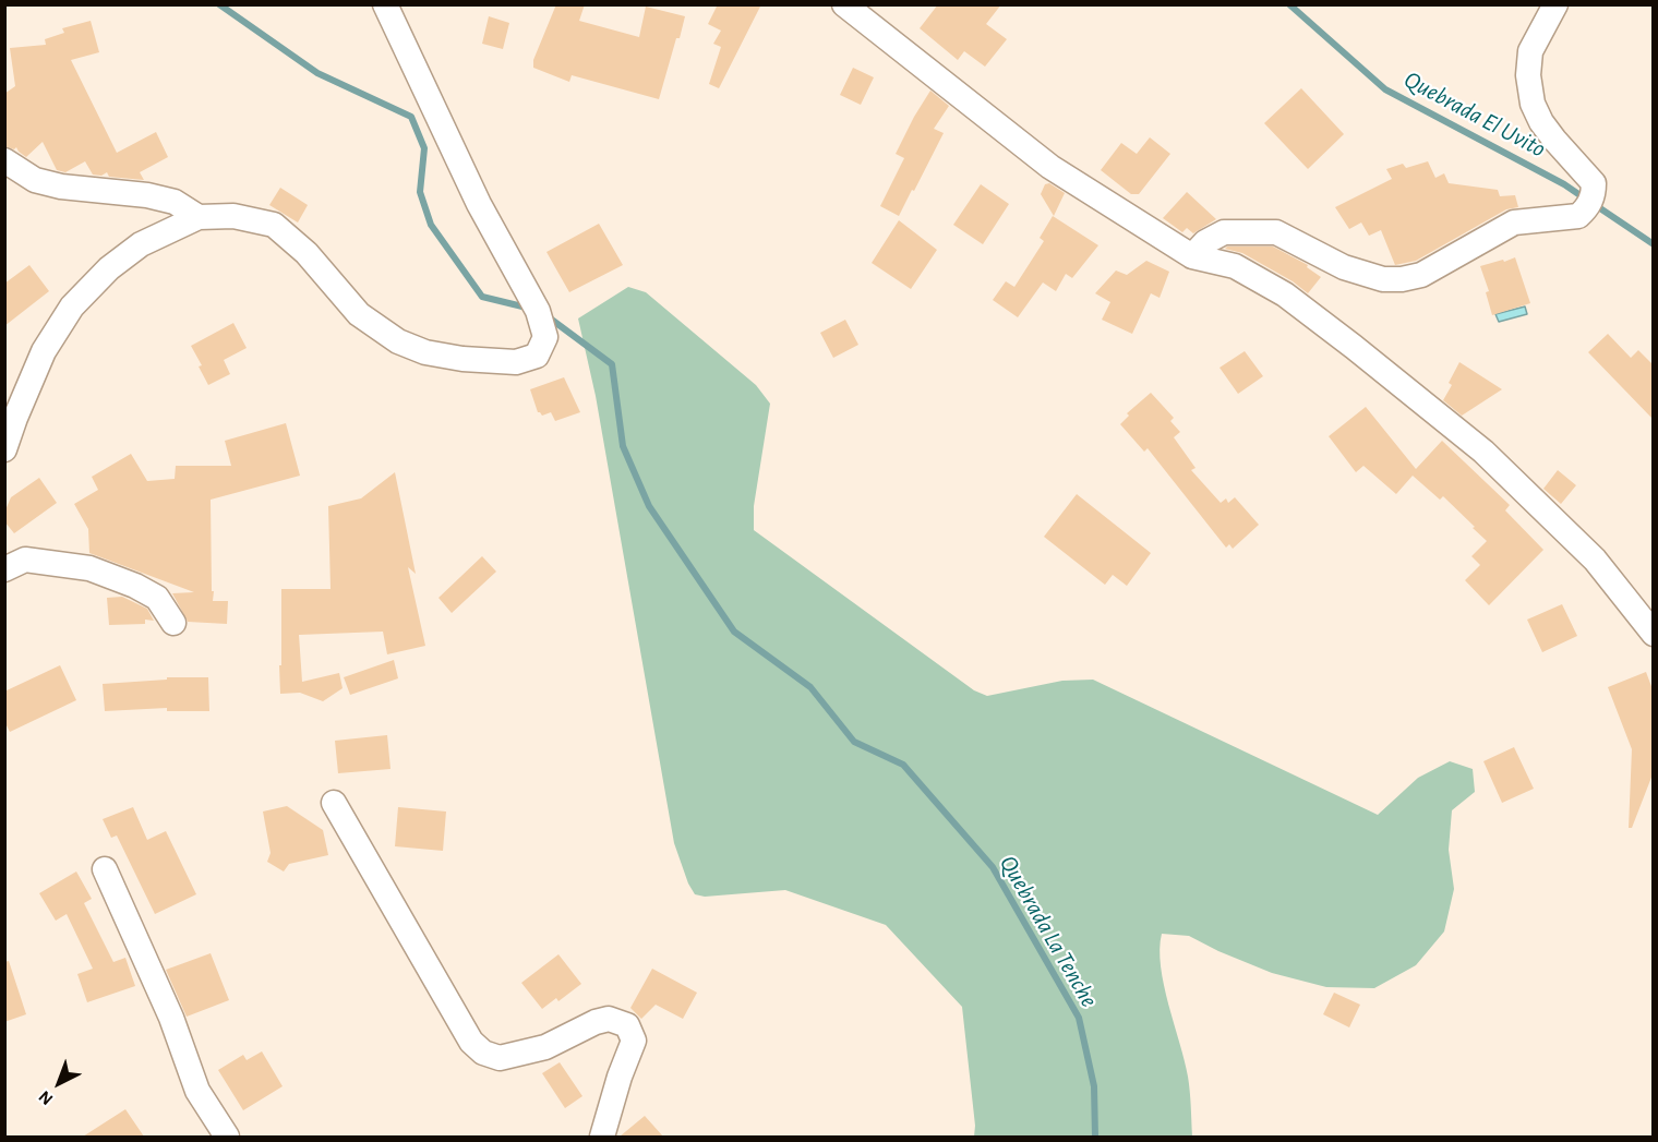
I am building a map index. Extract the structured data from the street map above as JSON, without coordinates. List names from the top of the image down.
{
  "water": ["Quebrada El Uvito", "Quebrada La Tenche"],
  "north": "bottom left"
}
